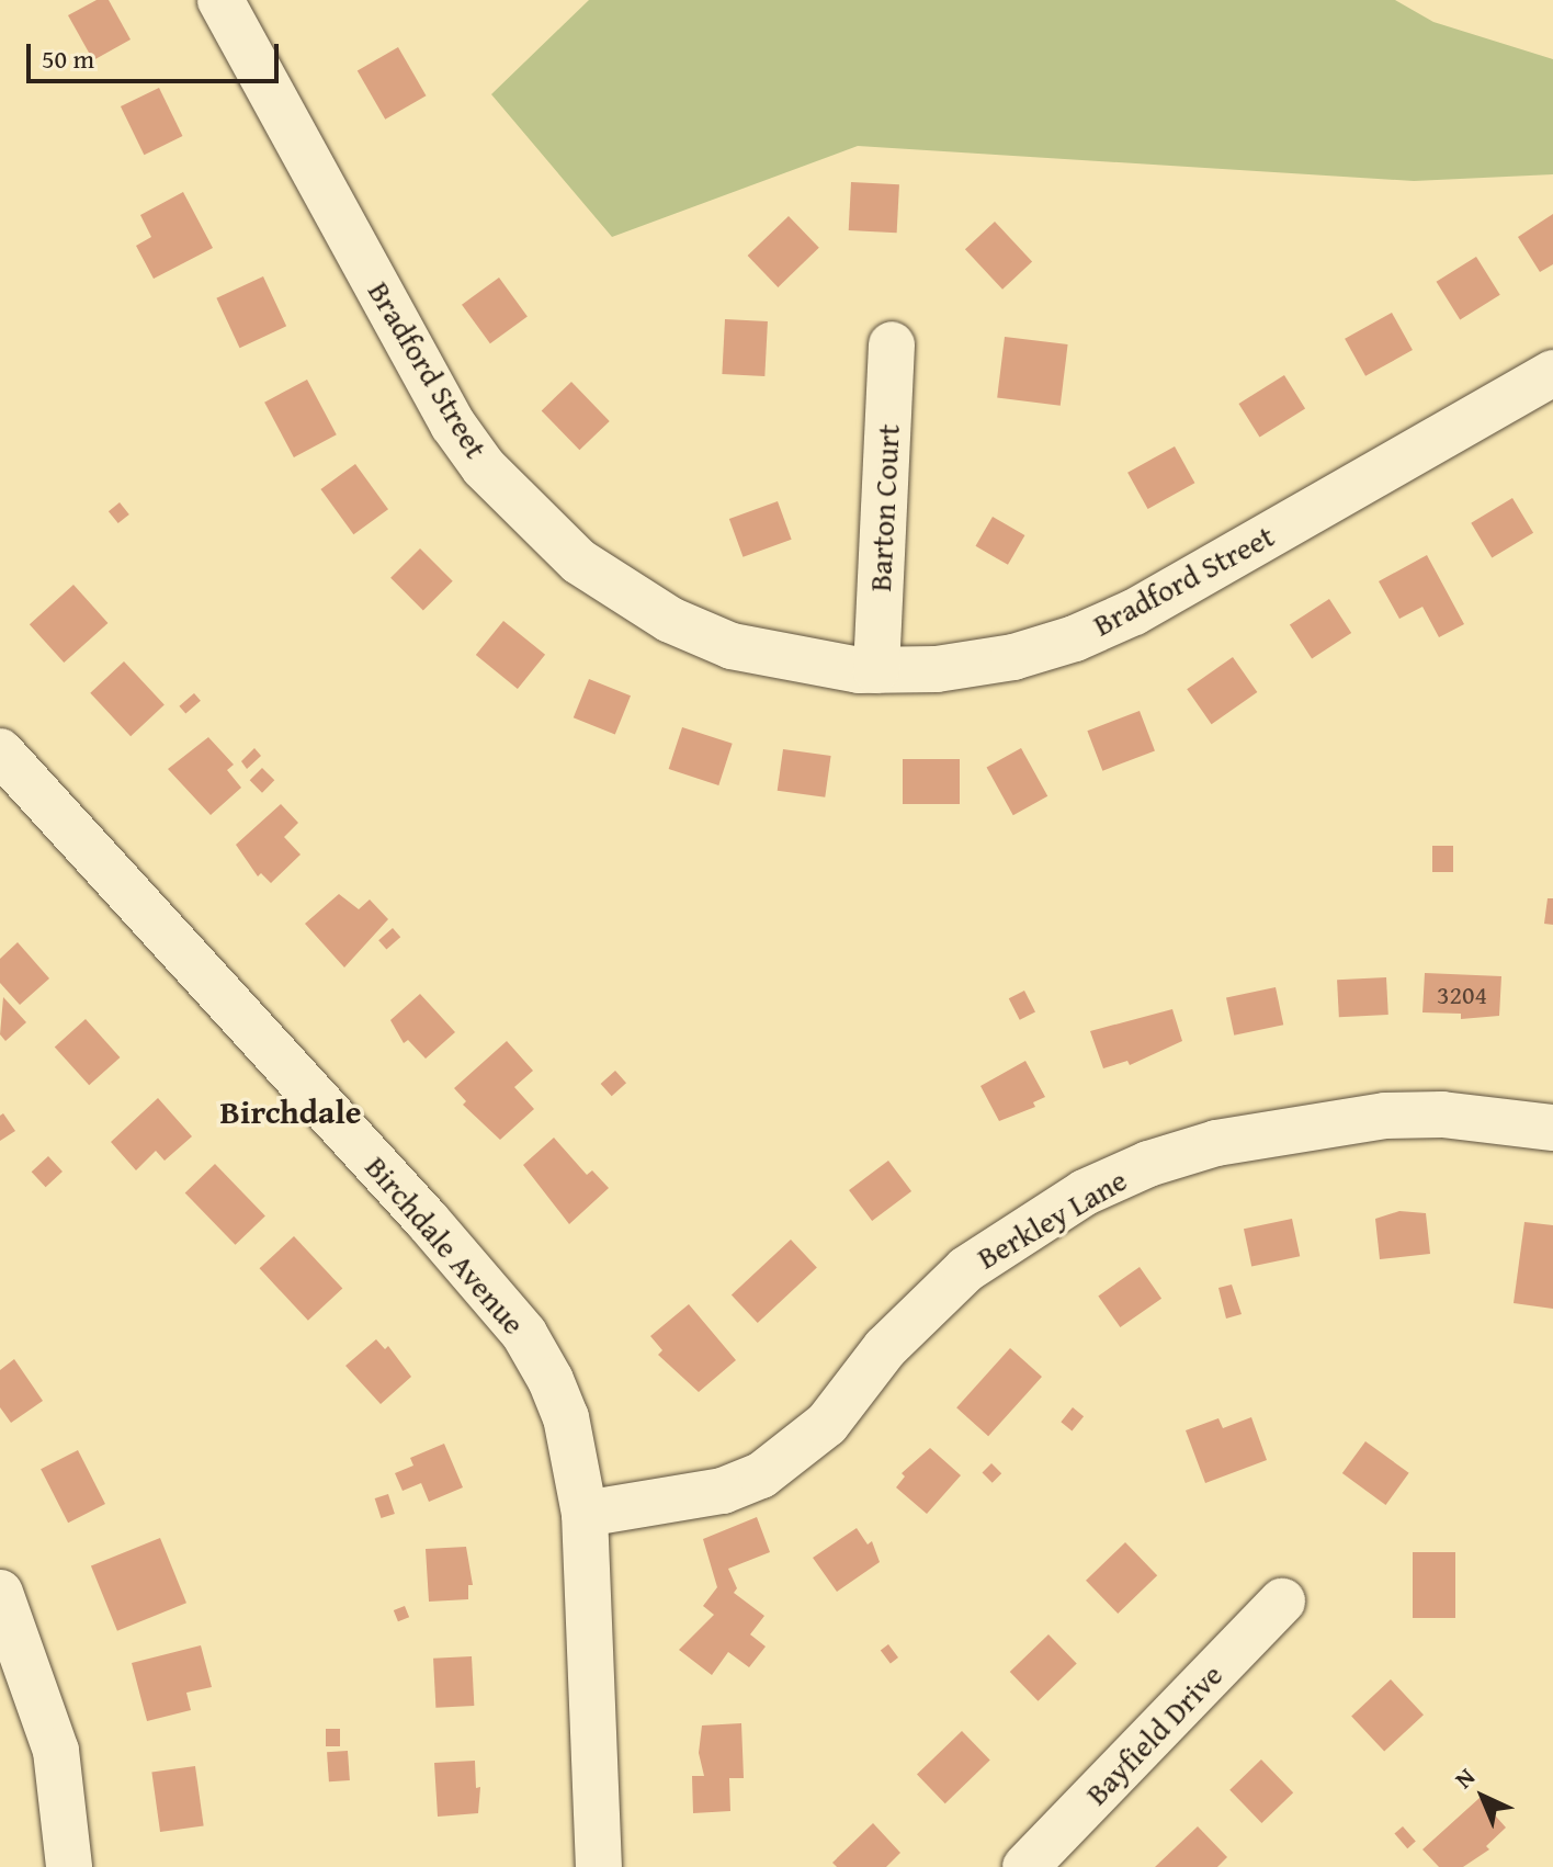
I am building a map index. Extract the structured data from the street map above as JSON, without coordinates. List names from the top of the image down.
{
  "streets": {
    "street": [
      "Bradford Street",
      "Barton Court",
      "Berkley Lane",
      "Birchdale Avenue",
      "Bayfield Drive"
    ]
  },
  "crossings": [
    ["Bradford Street", "Barton Court"],
    ["Berkley Lane", "Birchdale Avenue"]
  ],
  "districts": ["Birchdale"],
  "house_numbers": ["3204"],
  "scale_bar": "50 m",
  "north": "top left"
}
